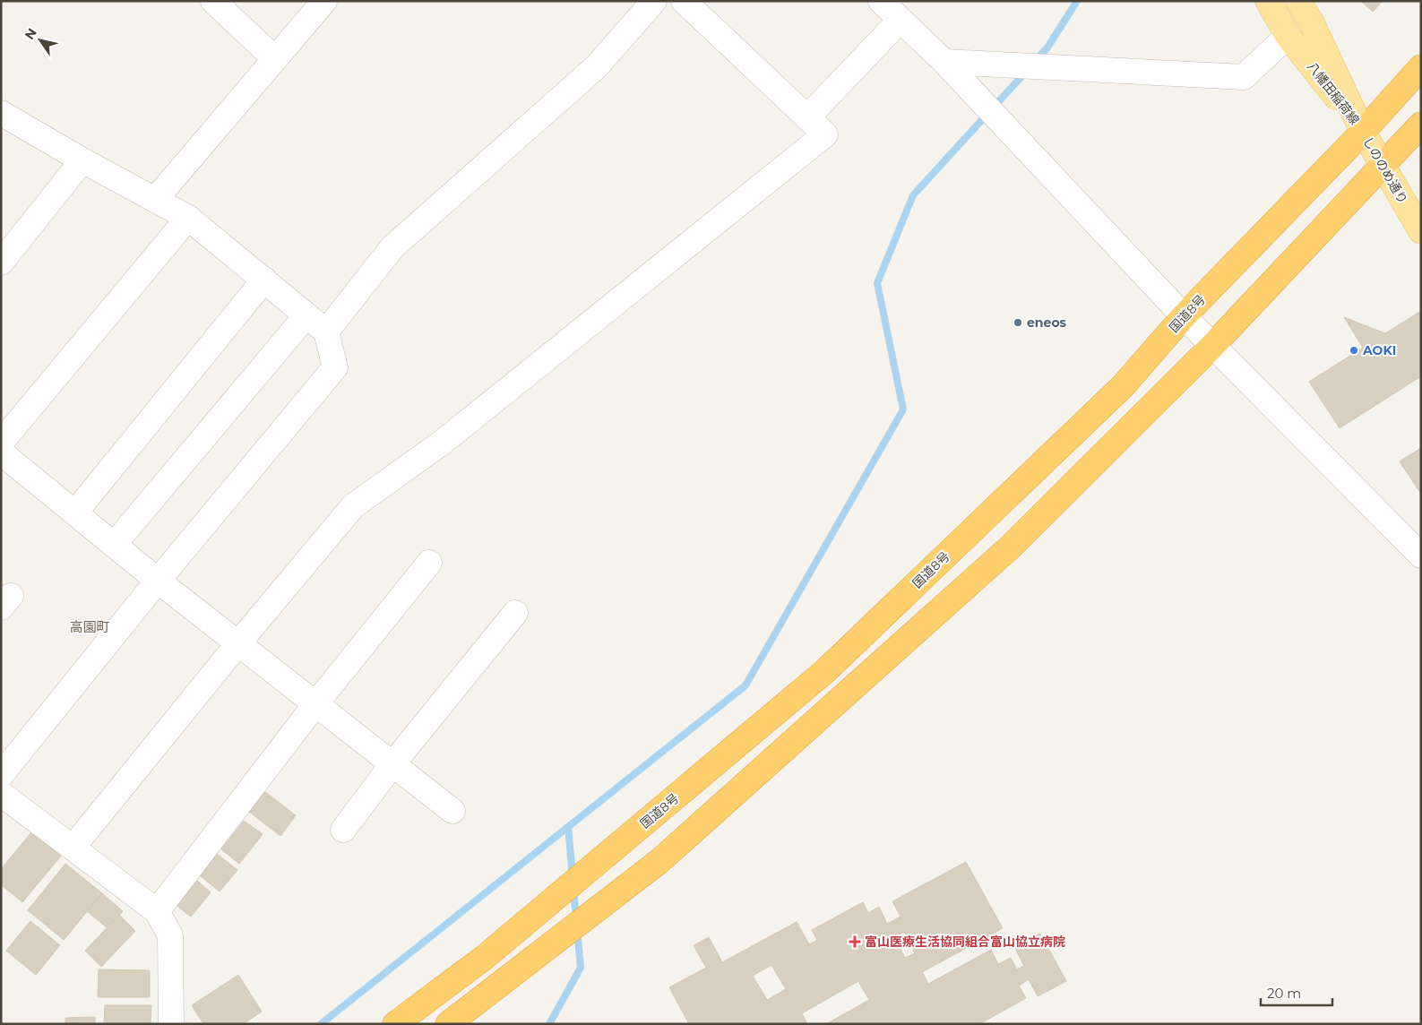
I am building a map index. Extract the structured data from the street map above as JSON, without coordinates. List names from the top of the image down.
{
  "streets": {
    "highway": ["国道8号"],
    "main road": ["八幡田稲荷線", "しののめ通り"]
  },
  "crossings": [
    ["八幡田稲荷線", "しののめ通り"],
    ["八幡田稲荷線", "国道8号"],
    ["しののめ通り", "国道8号"]
  ],
  "districts": ["高園町"],
  "places": {
    "other": ["eneos", "AOKI"],
    "health": ["富山医療生活協同組合富山協立病院"]
  },
  "scale_bar": "20 m",
  "north": "top left"
}
